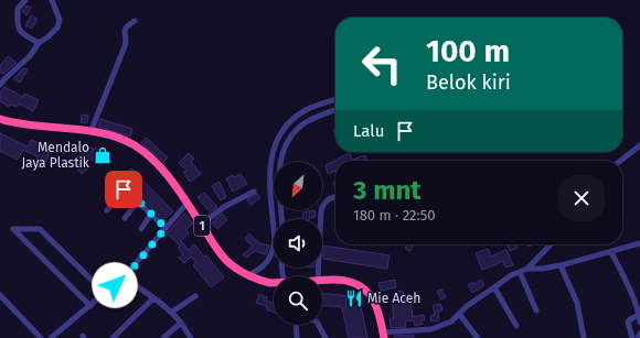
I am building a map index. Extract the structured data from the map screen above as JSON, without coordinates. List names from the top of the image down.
{
  "streets": {
    "highway": ["1"]
  },
  "places": {
    "shop": ["Mendalo Jaya Plastik"],
    "restaurant": ["Mie Aceh"]
  },
  "north": "bottom left",
  "page": {
    "turn": ["100 m", "Belok kiri"],
    "then": "Lalu",
    "heading": ["3 mnt", "180 m · 22:50"]
  }
}
